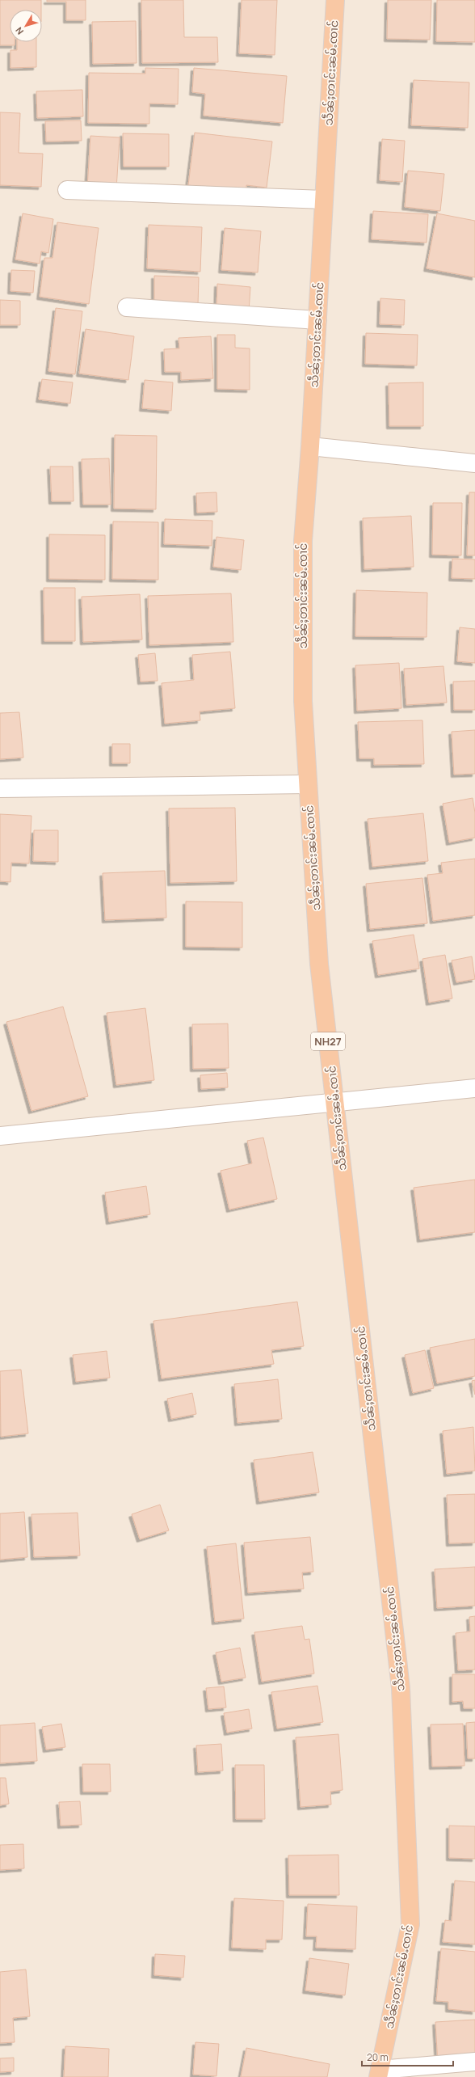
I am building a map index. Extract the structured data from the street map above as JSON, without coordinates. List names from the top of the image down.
{
  "streets": {
    "highway": ["သဵၼ်ႈတၢင်းၼမ်ႉၸၢင်", "NH27"]
  },
  "scale_bar": "20 m",
  "north": "bottom left"
}
